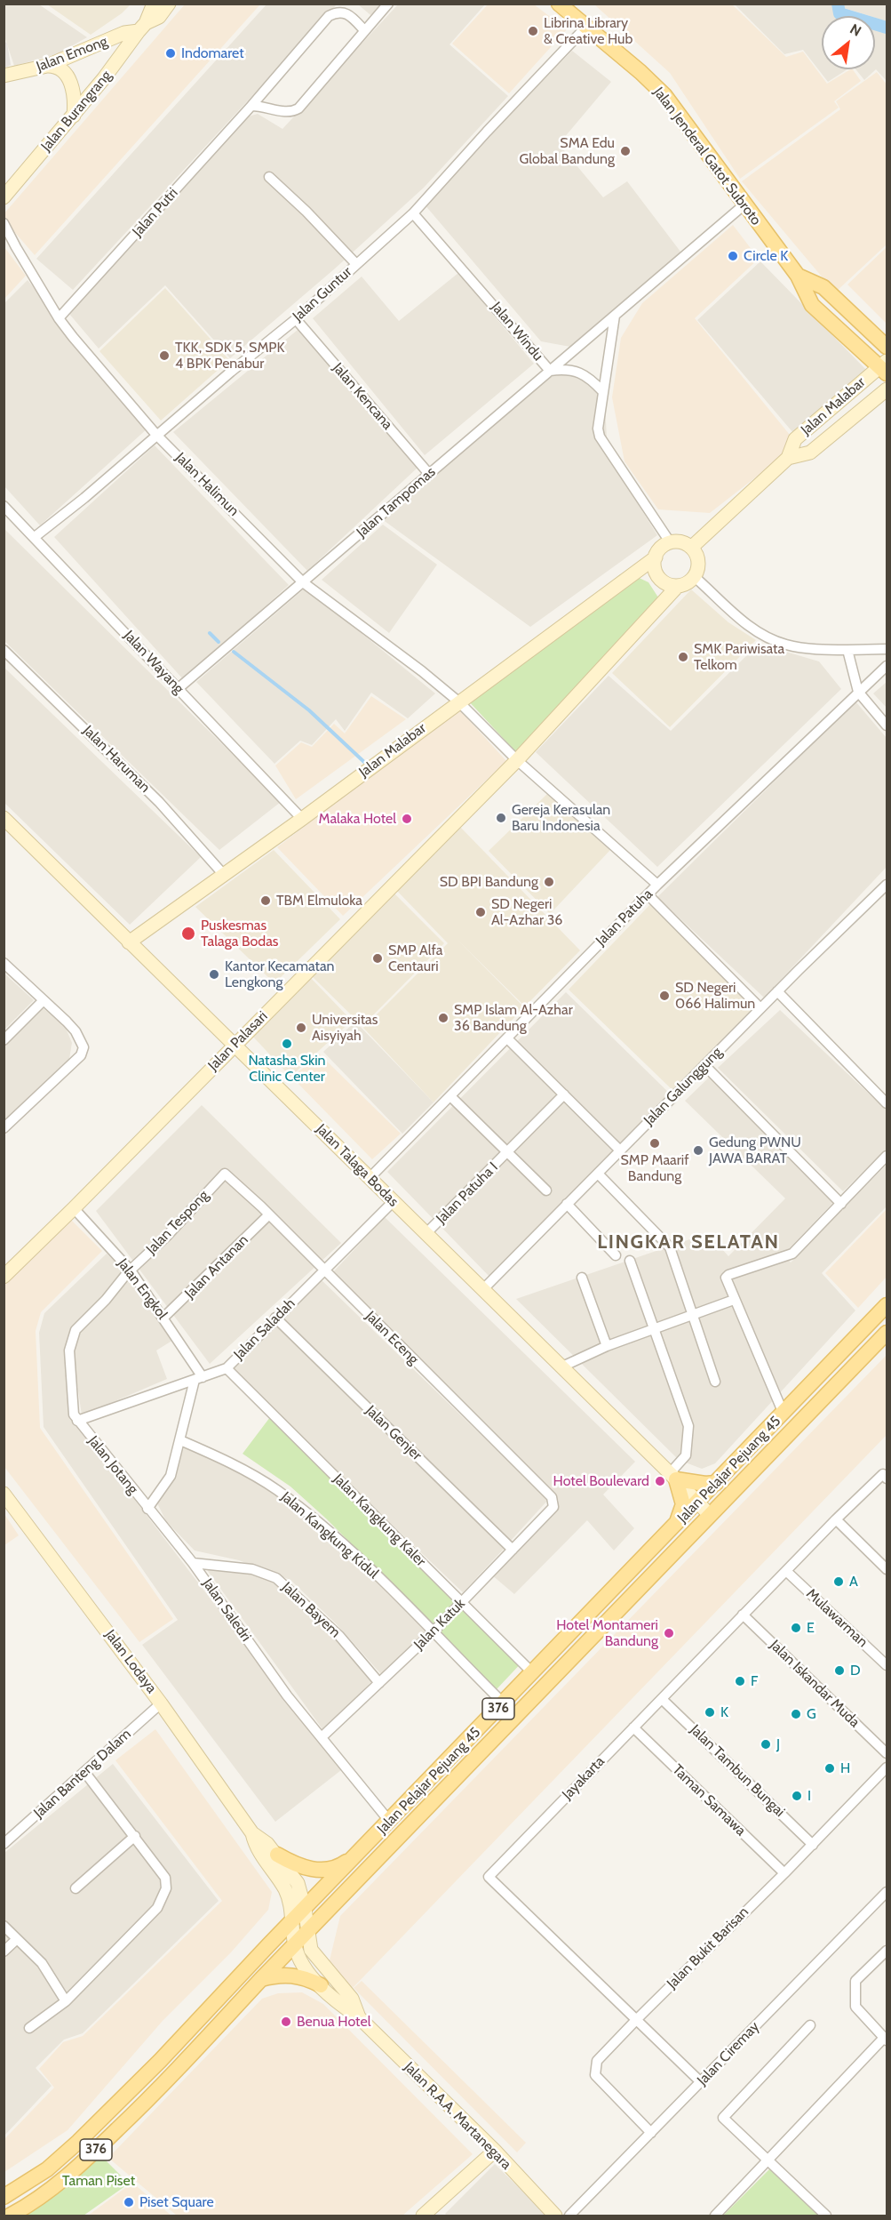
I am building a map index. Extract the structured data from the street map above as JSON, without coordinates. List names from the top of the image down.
{
  "streets": {
    "main road": ["Jalan Jenderal Gatot Subroto", "Jalan Pelajar Pejuang 45", "376"],
    "street": [
      "Jalan Emong",
      "Jalan Burangrang",
      "Jalan Putri",
      "Jalan Guntur",
      "Jalan Windu",
      "Jalan Kencana",
      "Jalan Malabar",
      "Jalan Halimun",
      "Jalan Tampomas",
      "Jalan Wayang",
      "Jalan Haruman",
      "Jalan Patuha",
      "Jalan Palasari",
      "Jalan Galunggung",
      "Jalan Talaga Bodas",
      "Jalan Patuha I",
      "Jalan Tespong",
      "Jalan Antanan",
      "Jalan Engkol",
      "Jalan Saladah",
      "Jalan Eceng",
      "Jalan Genjer",
      "Jalan Jotang",
      "Jalan Kangkung Kaler",
      "Jalan Kangkung Kidul",
      "Jalan Saledri",
      "Jalan Bayem",
      "Mulawarman",
      "Jalan Katuk",
      "Jalan Lodaya",
      "Jalan Iskandar Muda",
      "Jalan Tambun Bungai",
      "Jalan Banteng Dalam",
      "Jayakarta",
      "Taman Samawa",
      "Jalan Bukit Barisan",
      "Jalan Ciremay",
      "Jalan R.A.A. Martanegara"
    ]
  },
  "crossings": [
    ["Jalan Emong", "Jalan Burangrang"],
    ["Jalan Jenderal Gatot Subroto", "Jalan Guntur"],
    ["Jalan Jenderal Gatot Subroto", "Jalan Malabar"],
    ["Jalan Jenderal Gatot Subroto", "Jalan Tampomas"],
    ["Jalan Putri", "Jalan Halimun"],
    ["Jalan Guntur", "Jalan Windu"],
    ["Jalan Guntur", "Jalan Kencana"],
    ["Jalan Guntur", "Jalan Halimun"],
    ["Jalan Guntur", "Jalan Wayang"],
    ["Jalan Windu", "Jalan Tampomas"],
    ["Jalan Kencana", "Jalan Tampomas"],
    ["Jalan Malabar", "Jalan Halimun"],
    ["Jalan Malabar", "Jalan Wayang"],
    ["Jalan Malabar", "Jalan Haruman"],
    ["Jalan Malabar", "Jalan Talaga Bodas"],
    ["Jalan Halimun", "Jalan Tampomas"],
    ["Jalan Halimun", "Jalan Patuha"],
    ["Jalan Halimun", "Jalan Palasari"],
    ["Jalan Tampomas", "Jalan Wayang"],
    ["Jalan Patuha", "Jalan Talaga Bodas"],
    ["Jalan Patuha", "Jalan Patuha I"],
    ["Jalan Palasari", "Jalan Talaga Bodas"],
    ["Jalan Palasari", "Jalan Engkol"],
    ["Jalan Galunggung", "Jalan Talaga Bodas"],
    ["Jalan Talaga Bodas", "Jalan Patuha I"],
    ["Jalan Talaga Bodas", "Jalan Saladah"],
    ["Jalan Talaga Bodas", "Jalan Pelajar Pejuang 45"],
    ["Jalan Tespong", "Jalan Engkol"],
    ["Jalan Tespong", "Jalan Saladah"],
    ["Jalan Tespong", "Jalan Eceng"],
    ["Jalan Tespong", "Jalan Jotang"],
    ["Jalan Antanan", "Jalan Engkol"],
    ["Jalan Antanan", "Jalan Eceng"],
    ["Jalan Engkol", "Jalan Saladah"],
    ["Jalan Saladah", "Jalan Eceng"],
    ["Jalan Saladah", "Jalan Genjer"],
    ["Jalan Saladah", "Jalan Jotang"],
    ["Jalan Saladah", "Jalan Kangkung Kaler"],
    ["Jalan Eceng", "Jalan Katuk"],
    ["Jalan Genjer", "Jalan Katuk"],
    ["Jalan Jotang", "Jalan Saledri"],
    ["Jalan Pelajar Pejuang 45", "Jalan Kangkung Kaler"],
    ["Jalan Pelajar Pejuang 45", "Jalan Kangkung Kidul"],
    ["Jalan Pelajar Pejuang 45", "Jalan Saledri"],
    ["Jalan Pelajar Pejuang 45", "Jalan Lodaya"],
    ["Jalan Pelajar Pejuang 45", "Jalan R.A.A. Martanegara"],
    ["Jalan Kangkung Kaler", "Jalan Katuk"],
    ["Jalan Kangkung Kidul", "Jalan Katuk"],
    ["Jalan Saledri", "Jalan Bayem"],
    ["Jalan Saledri", "Jalan Katuk"],
    ["Jalan Bayem", "Jalan Katuk"],
    ["Mulawarman", "Jayakarta"],
    ["Jalan Lodaya", "Jalan Banteng Dalam"],
    ["Jalan Lodaya", "Jalan R.A.A. Martanegara"],
    ["Jalan Iskandar Muda", "Jayakarta"],
    ["Jalan Tambun Bungai", "Jayakarta"],
    ["Jalan Tambun Bungai", "Jalan Bukit Barisan"],
    ["Jayakarta", "Taman Samawa"],
    ["Jayakarta", "Jalan Bukit Barisan"],
    ["Jayakarta", "Jalan Ciremay"],
    ["Taman Samawa", "Jalan Bukit Barisan"],
    ["Jalan Bukit Barisan", "Jalan Ciremay"]
  ],
  "districts": ["LINGKAR SELATAN"],
  "parks": ["Taman Piset"],
  "places": [
    "Librina Library & Creative Hub",
    "Indomaret",
    "SMA Edu Global Bandung",
    "Circle K",
    "TKK, SDK 5, SMPK 4 BPK Penabur",
    "SMK Pariwisata Telkom",
    "Gereja Kerasulan Baru Indonesia",
    "Malaka Hotel",
    "SD BPI Bandung",
    "TBM Elmuloka",
    "SD Negeri Al-Azhar 36",
    "Puskesmas Talaga Bodas",
    "SMP Alfa Centauri",
    "Kantor Kecamatan Lengkong",
    "SD Negeri 066 Halimun",
    "SMP Islam Al-Azhar 36 Bandung",
    "Universitas Aisyiyah",
    "Natasha Skin Clinic Center",
    "SMP Maarif Bandung",
    "Gedung PWNU JAWA BARAT",
    "Hotel Boulevard",
    "A",
    "E",
    "Hotel Montameri Bandung",
    "D",
    "F",
    "K",
    "G",
    "J",
    "H",
    "I",
    "Benua Hotel",
    "Piset Square"
  ],
  "north": "top right"
}
